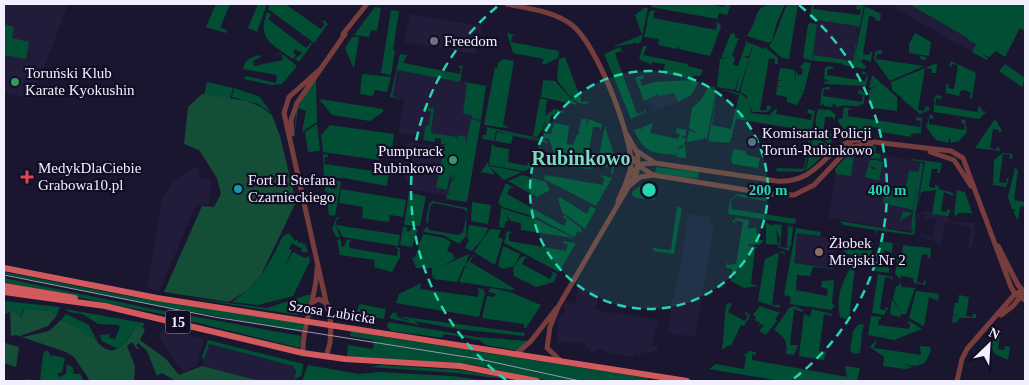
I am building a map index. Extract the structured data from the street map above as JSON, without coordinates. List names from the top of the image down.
{
  "streets": {
    "main road": ["Szosa Lubicka", "15"]
  },
  "crossings": [
    ["Szosa Lubicka", "15"]
  ],
  "districts": ["Rubinkowo"],
  "places": {
    "other": [
      "Freedom",
      "Toruński Klub Karate Kyokushin",
      "Komisariat Policji Toruń-Rubinkowo",
      "Pumptrack Rubinkowo",
      "Fort II Stefana Czarnieckiego",
      "Żłobek Miejski Nr 2"
    ],
    "health": ["MedykDlaCiebie Grabowa10.pl"]
  },
  "north": "top right",
  "rings": ["200 m", "400 m"]
}
